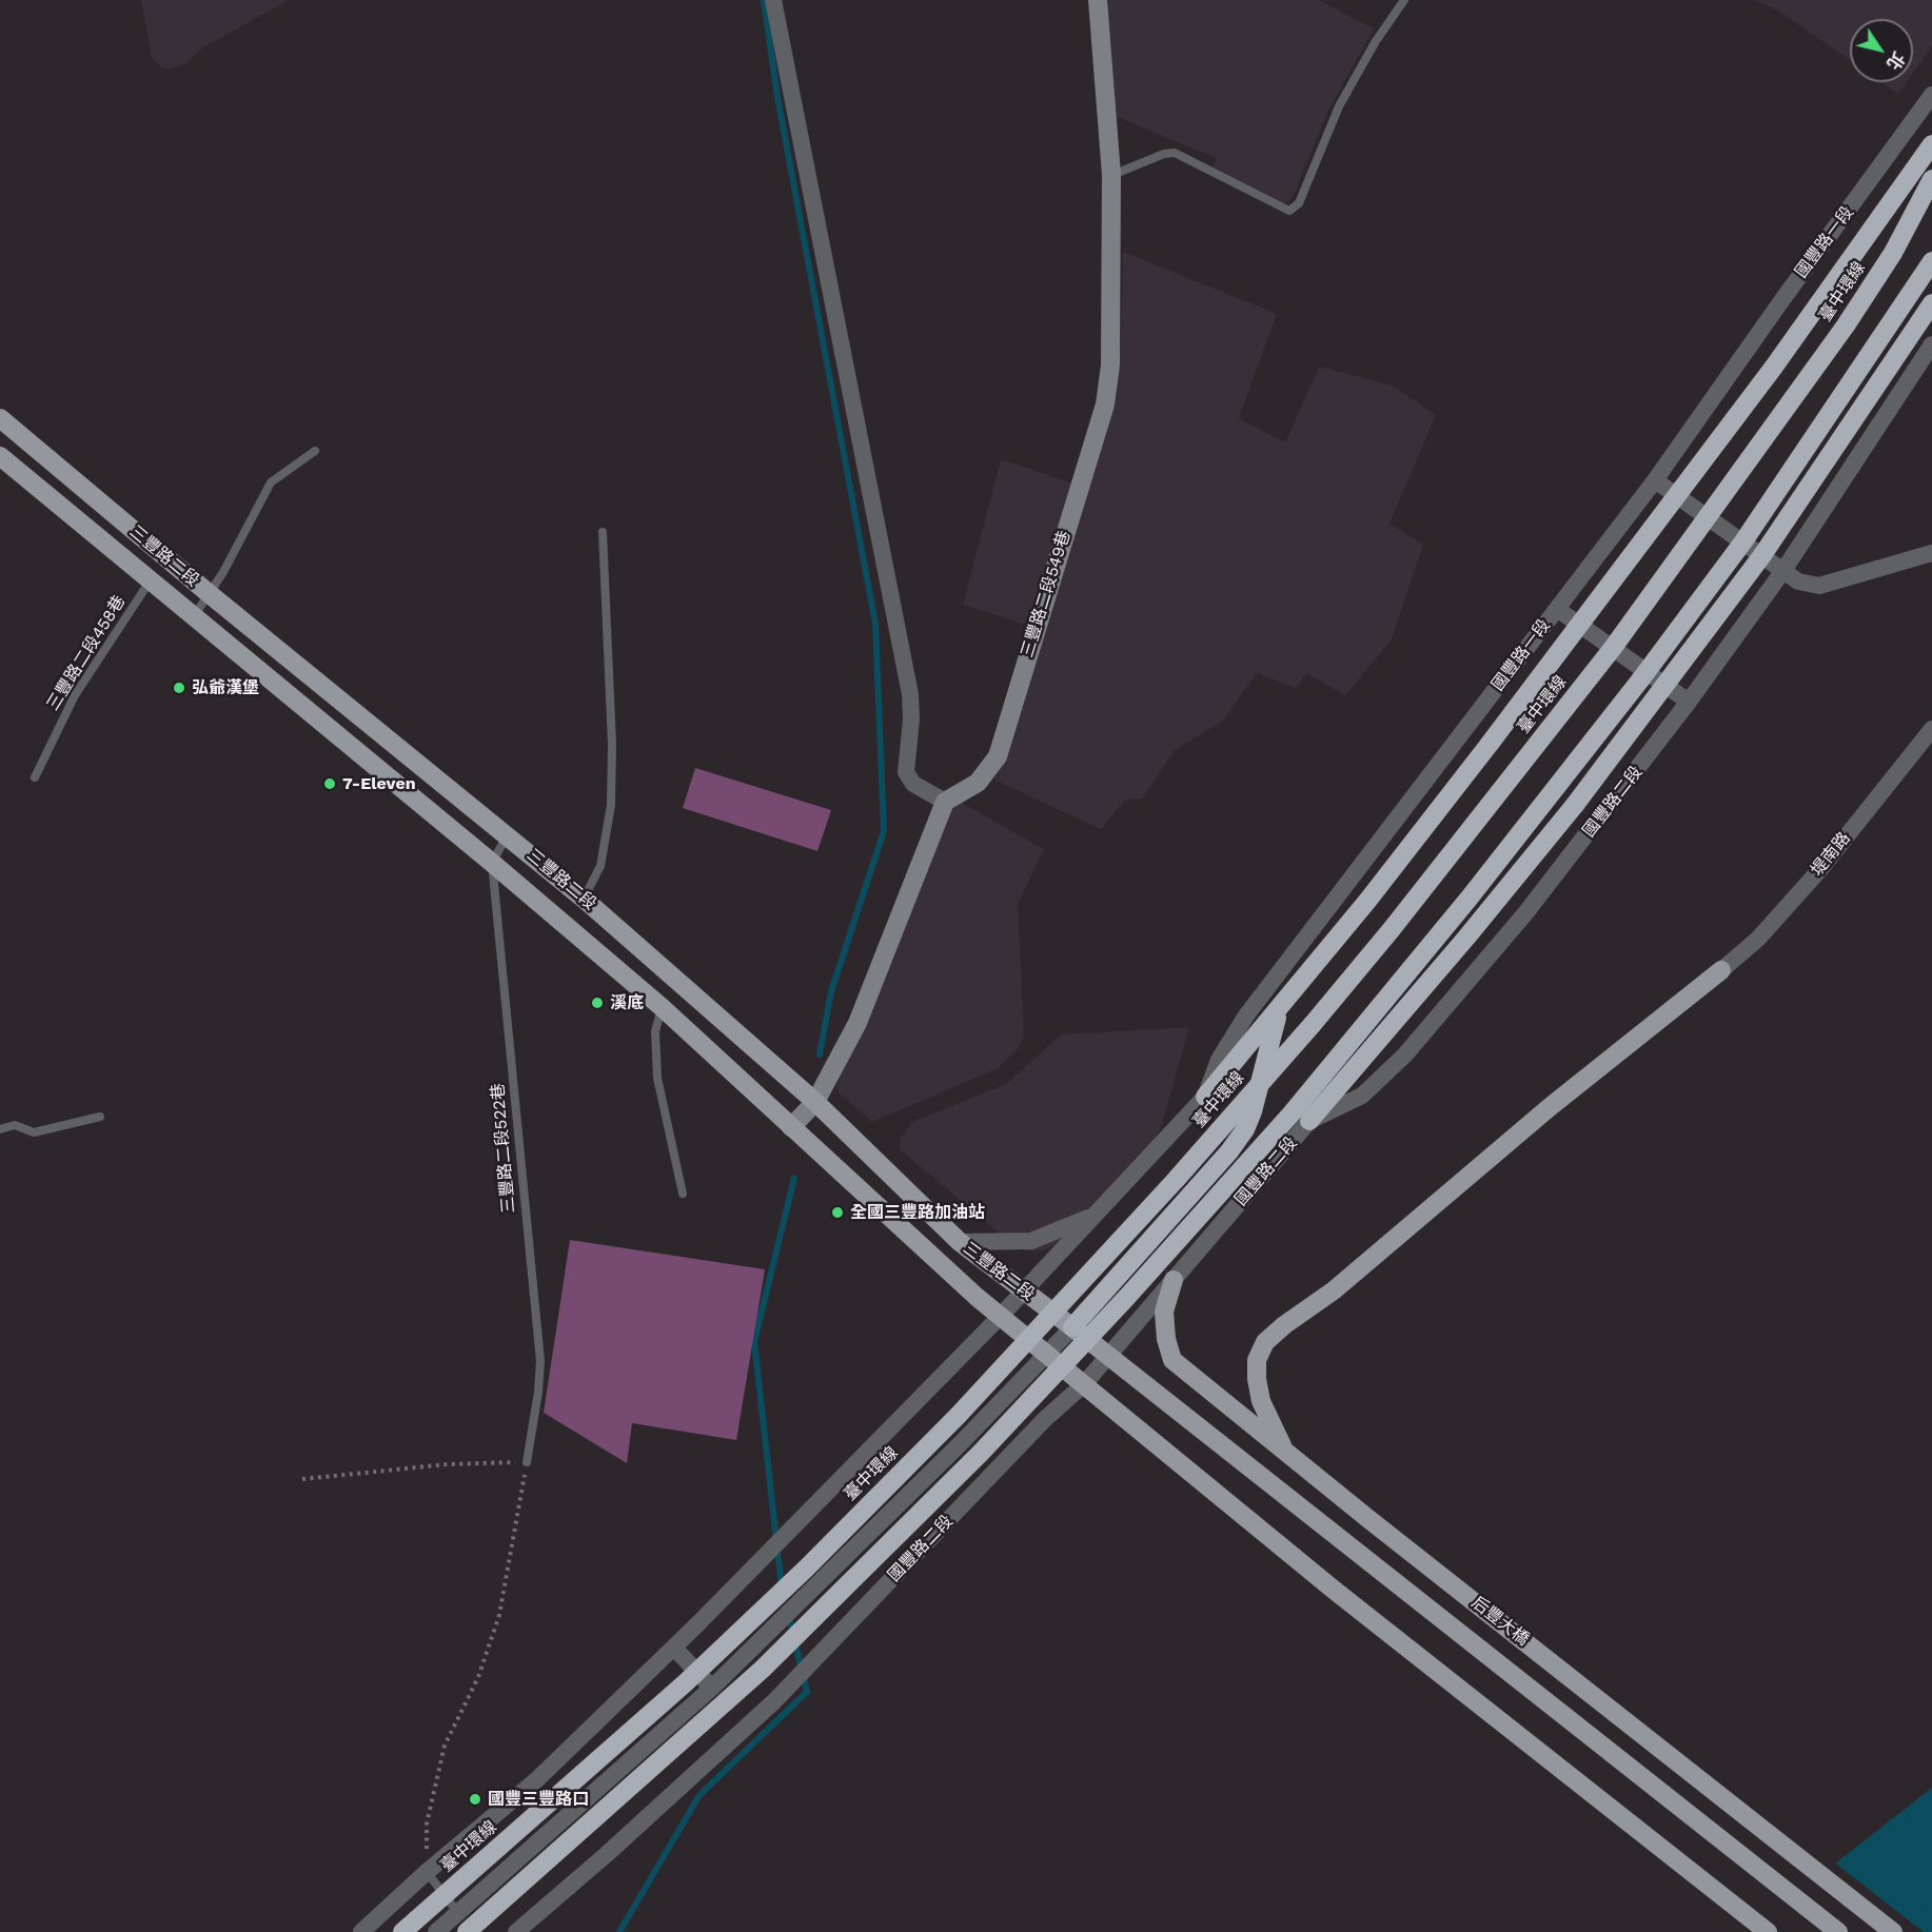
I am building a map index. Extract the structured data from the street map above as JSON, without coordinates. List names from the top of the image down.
{
  "streets": {
    "highway": ["臺中環線"],
    "main road": ["三豐路二段", "后豐大橋"],
    "street": [
      "國豐路一段",
      "三豐路二段549巷",
      "國豐路二段",
      "堤南路"
    ],
    "lane": ["三豐路二段458巷", "三豐路二段522巷"]
  },
  "crossings": [
    ["三豐路二段", "三豐路二段458巷"],
    ["三豐路二段", "國豐路二段"],
    ["三豐路二段", "三豐路二段522巷"],
    ["三豐路二段", "后豐大橋"],
    ["國豐路二段", "后豐大橋"]
  ],
  "places": [
    "弘爺漢堡",
    "7-Eleven",
    "溪底",
    "全國三豐路加油站",
    "國豐三豐路口"
  ],
  "north": "bottom right"
}
